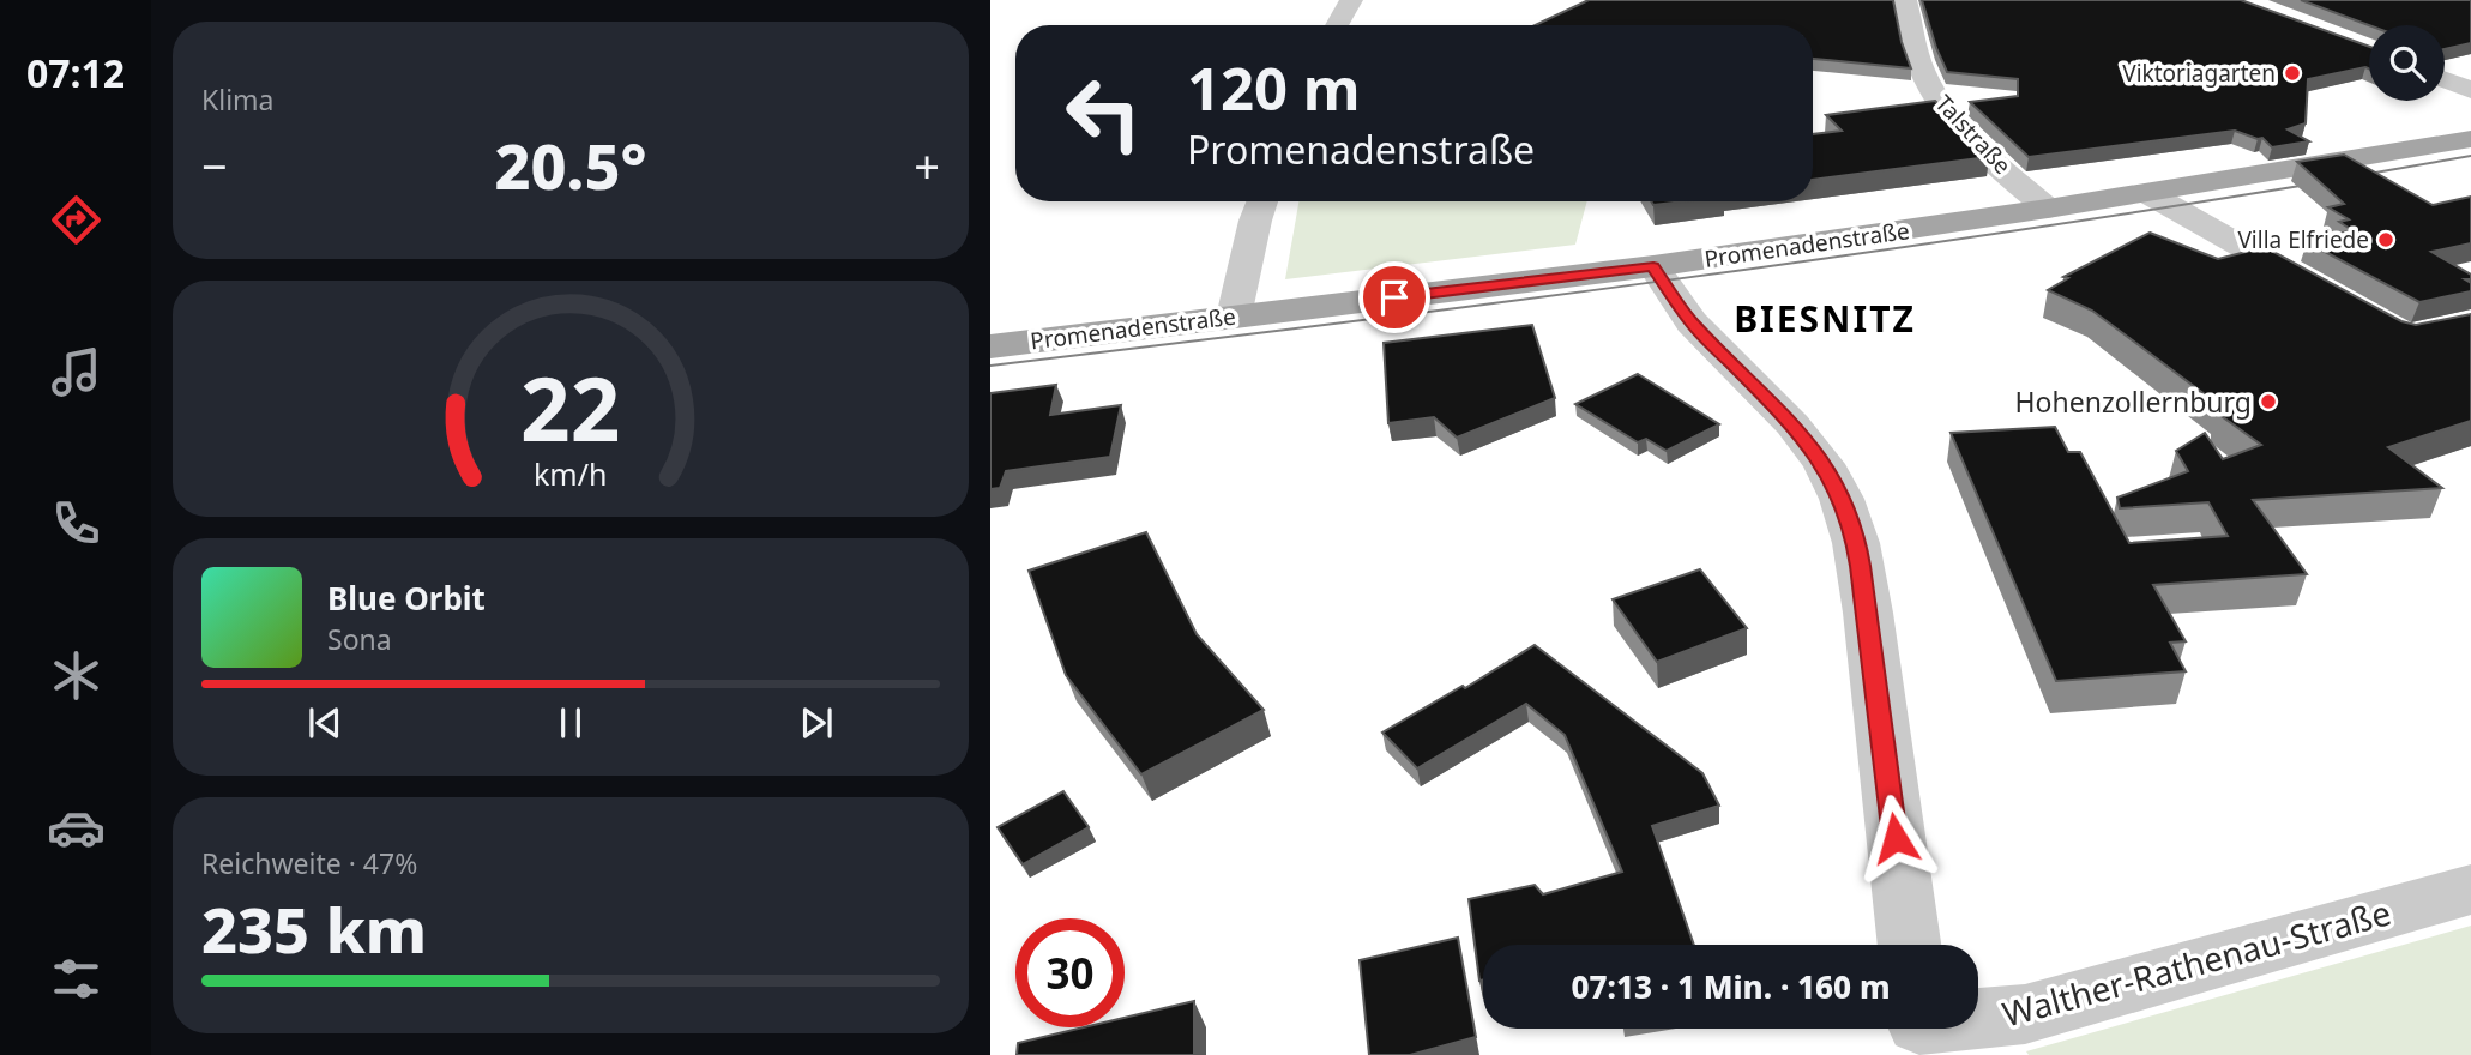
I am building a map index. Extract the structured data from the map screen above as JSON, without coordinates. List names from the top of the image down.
{
  "streets": {
    "main road": ["Promenadenstraße"],
    "street": ["Talstraße", "Walther-Rathenau-Straße"]
  },
  "crossings": [
    ["Talstraße", "Promenadenstraße"]
  ],
  "districts": ["BIESNITZ"],
  "places": ["Viktoriagarten", "Villa Elfriede", "Hohenzollernburg"],
  "page": {
    "tabs": "07:12",
    "tile": [
      "Klima",
      ["Reichweite · 47%", "235 km"]
    ],
    "turn": ["120 m", "Promenadenstraße"],
    "heat": ["−", "20.5°", "+"],
    "song": ["Blue Orbit", "Sona"],
    "limit": "30",
    "trip": "07:13 · 1 Min. · 160 m",
    "gauge": ["22", "km/h"]
  }
}
